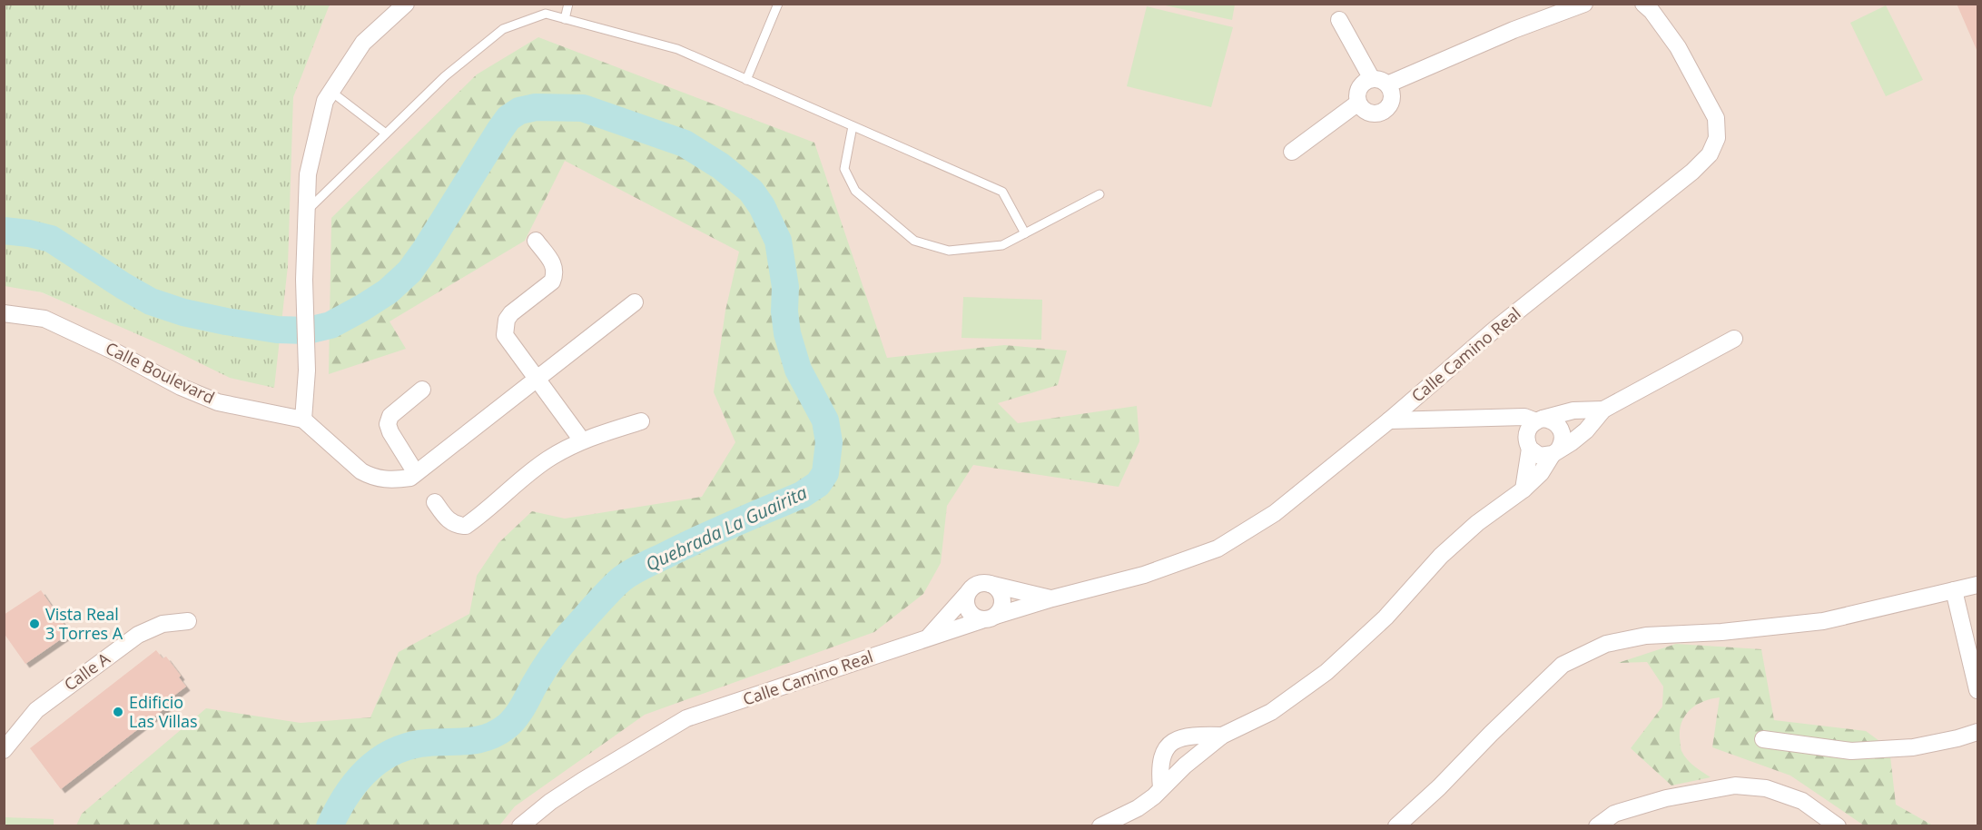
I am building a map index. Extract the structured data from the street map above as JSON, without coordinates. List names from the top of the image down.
{
  "streets": {
    "street": ["Calle Camino Real", "Calle Boulevard", "Calle A"]
  },
  "water": ["Quebrada La Guairita"],
  "places": ["Vista Real 3 Torres A", "Edificio Las Villas"]
}
